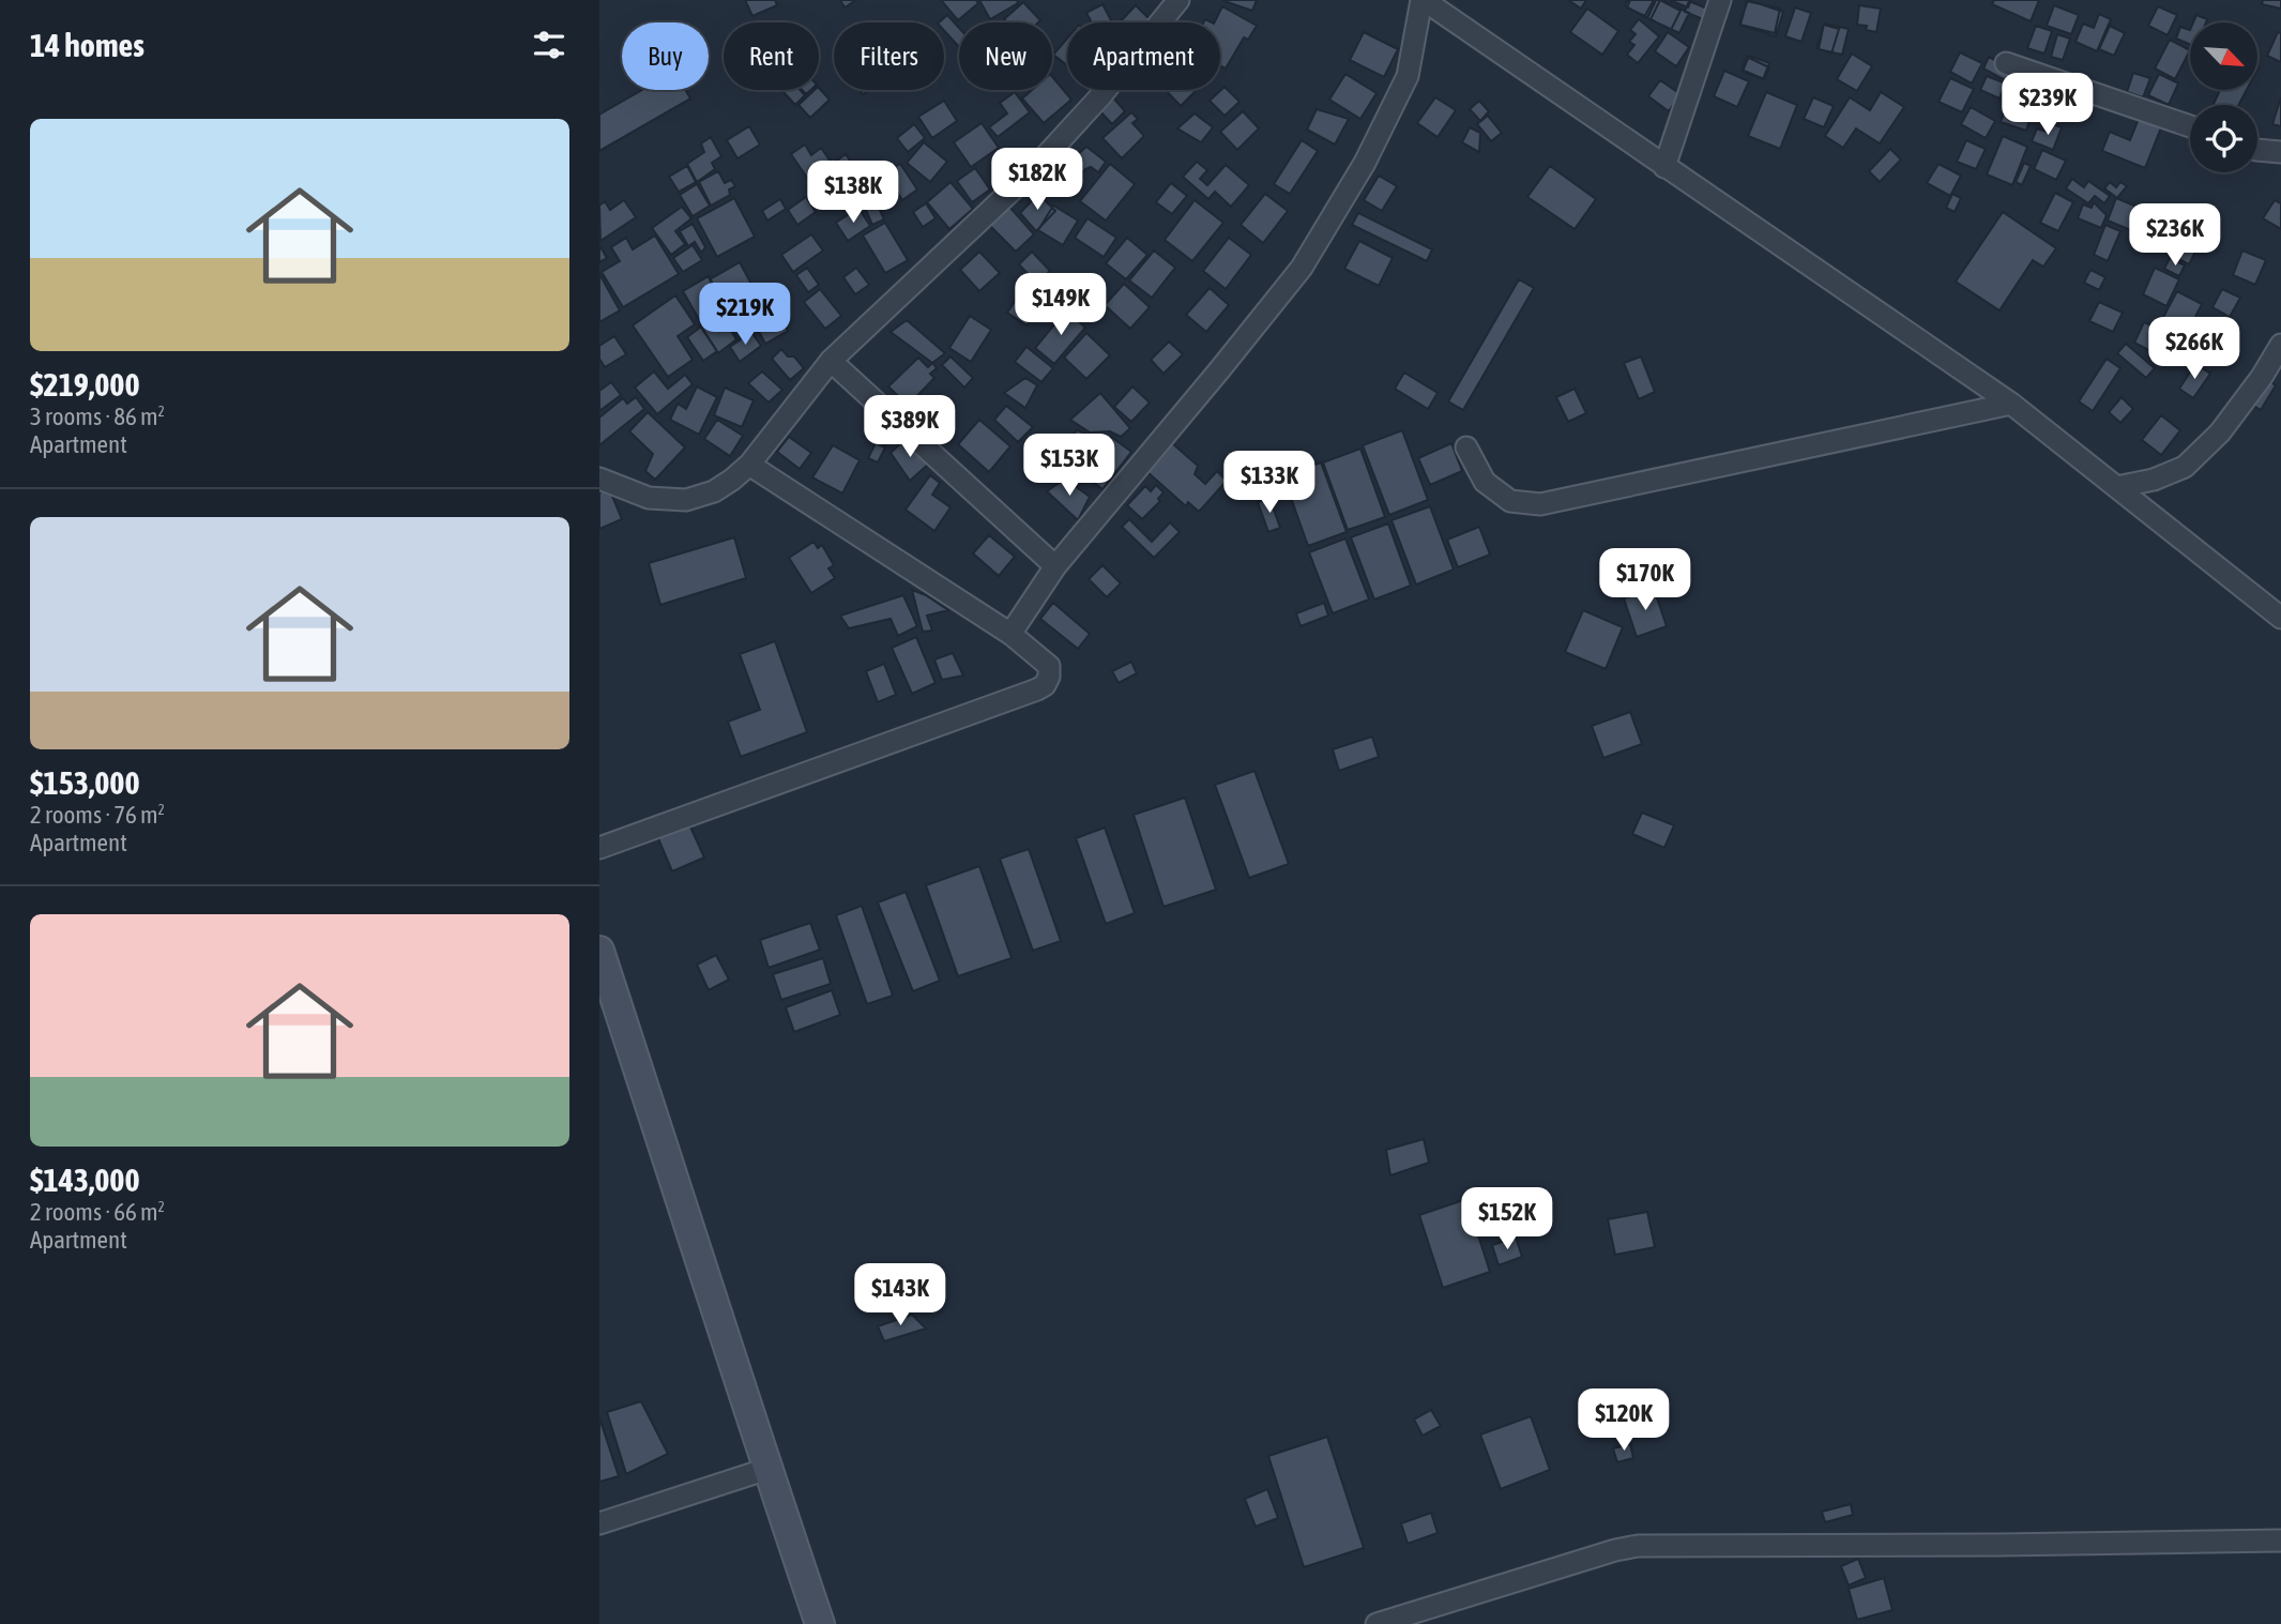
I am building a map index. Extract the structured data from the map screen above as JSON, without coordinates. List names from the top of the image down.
{
  "north": "bottom right",
  "page": {
    "heading": "14 homes",
    "chip": [
      "Buy",
      "Rent",
      "Filters",
      "New",
      "Apartment"
    ],
    "price": [
      "$239K",
      "$182K",
      "$138K",
      "$236K",
      "$149K",
      "$219K",
      "$266K",
      "$389K",
      "$153K",
      "$133K",
      "$170K",
      "$152K",
      "$143K",
      "$120K"
    ],
    "list": [
      {
        "name": "$219,000",
        "note": "3 rooms · 86 m² · Apartment"
      },
      {
        "name": "$153,000",
        "note": "2 rooms · 76 m² · Apartment"
      },
      {
        "name": "$143,000",
        "note": "2 rooms · 66 m² · Apartment"
      }
    ]
  }
}
